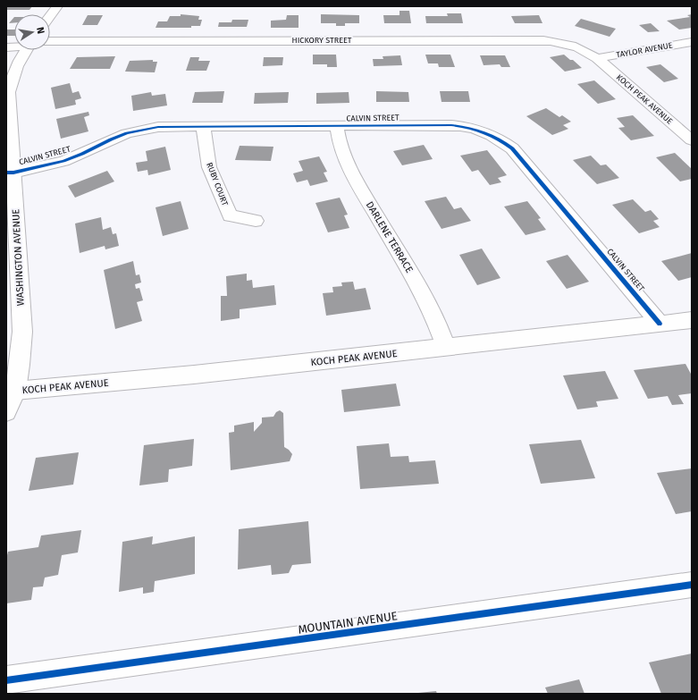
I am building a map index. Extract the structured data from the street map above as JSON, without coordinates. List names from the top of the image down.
{
  "streets": {
    "street": [
      "HICKORY STREET",
      "TAYLOR AVENUE",
      "KOCH PEAK AVENUE",
      "CALVIN STREET",
      "RUBY COURT",
      "DARLENE TERRACE",
      "WASHINGTON AVENUE",
      "MOUNTAIN AVENUE"
    ]
  },
  "crossings": [
    ["HICKORY STREET", "TAYLOR AVENUE"],
    ["HICKORY STREET", "KOCH PEAK AVENUE"],
    ["TAYLOR AVENUE", "KOCH PEAK AVENUE"],
    ["KOCH PEAK AVENUE", "CALVIN STREET"],
    ["KOCH PEAK AVENUE", "DARLENE TERRACE"],
    ["KOCH PEAK AVENUE", "WASHINGTON AVENUE"],
    ["CALVIN STREET", "RUBY COURT"],
    ["CALVIN STREET", "DARLENE TERRACE"],
    ["CALVIN STREET", "WASHINGTON AVENUE"]
  ],
  "north": "right"
}
